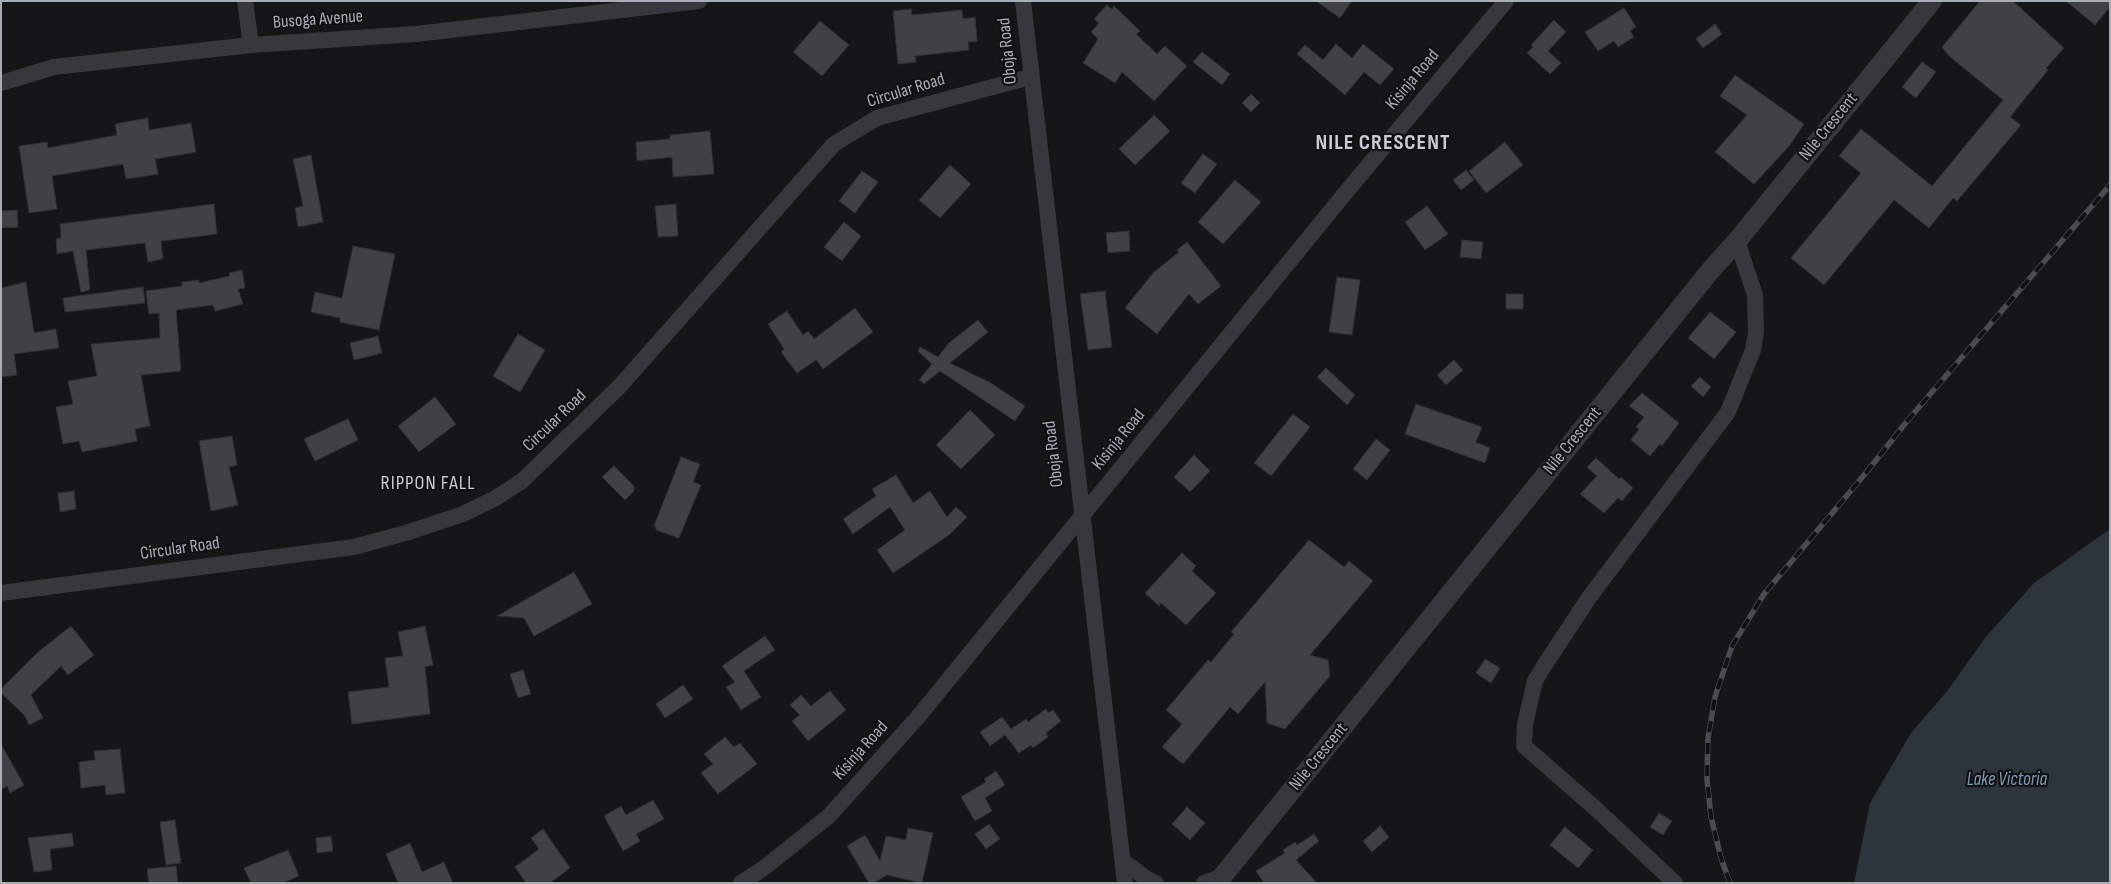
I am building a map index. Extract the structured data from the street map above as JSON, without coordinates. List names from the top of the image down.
{
  "streets": {
    "street": [
      "Busoga Avenue",
      "Oboja Road",
      "Kisinja Road",
      "Circular Road",
      "Nile Crescent"
    ]
  },
  "crossings": [
    ["Oboja Road", "Kisinja Road"],
    ["Oboja Road", "Circular Road"]
  ],
  "districts": ["NILE CRESCENT", "RIPPON FALL"],
  "water": ["Lake Victoria"]
}
